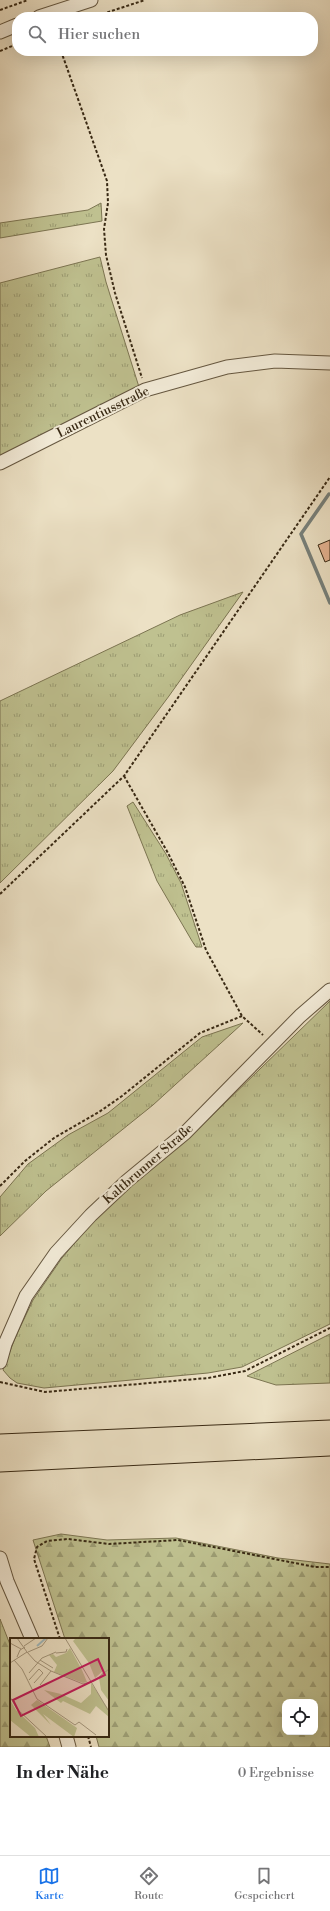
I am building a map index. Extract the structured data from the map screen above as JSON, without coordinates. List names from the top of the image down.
{
  "streets": {
    "street": ["Laurentiusstraße", "Kaltbrunner Straße"]
  },
  "page": {
    "search": "Hier suchen",
    "heading": ["In der Nähe", "0 Ergebnisse"],
    "nav": ["Karte", "Route", "Gespeichert"]
  }
}
